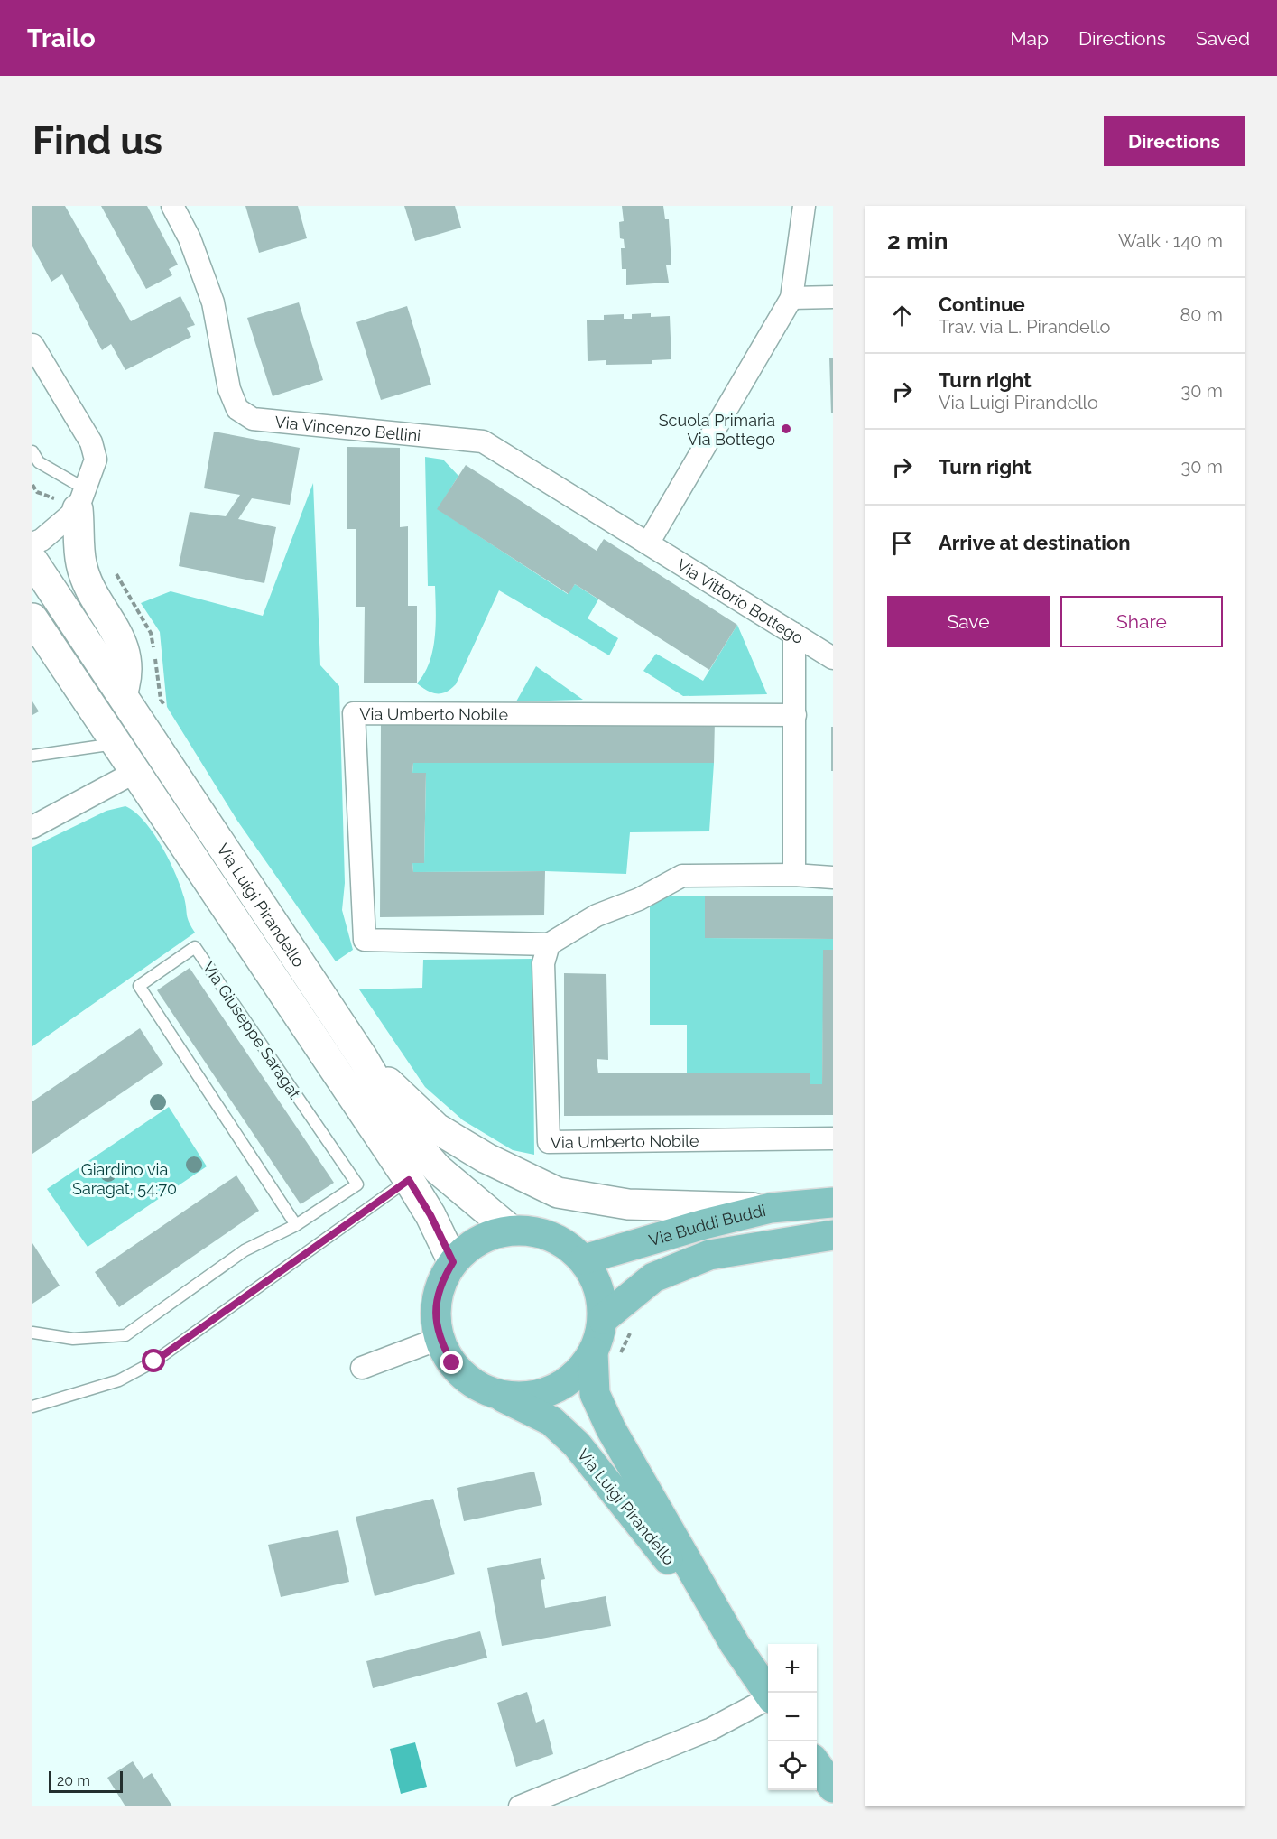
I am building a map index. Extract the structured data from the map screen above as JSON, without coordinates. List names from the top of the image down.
{
  "streets": {
    "main road": ["Via Luigi Pirandello", "Via Buddi Buddi"],
    "street": ["Via Vincenzo Bellini", "Via Vittorio Bottego", "Via Umberto Nobile"],
    "lane": ["Via Giuseppe Saragat"]
  },
  "crossings": [
    ["Via Vincenzo Bellini", "Via Vittorio Bottego"],
    ["Via Luigi Pirandello", "Via Buddi Buddi"]
  ],
  "parks": ["Giardino via Saragat, 54:70"],
  "places": ["Scuola Primaria Via Bottego"],
  "scale_bar": "20 m",
  "page": {
    "header": "Trailo",
    "nav": ["Map", "Directions", "Saved"],
    "buttons": [
      "Directions",
      ["Save", "Share"]
    ],
    "title": "Find us",
    "heading": ["2 min", "Walk · 140 m"],
    "list": [
      ["Continue", "Trav. via L. Pirandello", "80 m"],
      ["Turn right", "Via Luigi Pirandello", "30 m"],
      ["Turn right", "30 m"],
      "Arrive at destination"
    ],
    "map_buttons": ["+", "−"],
    "scale": "20 m"
  }
}
